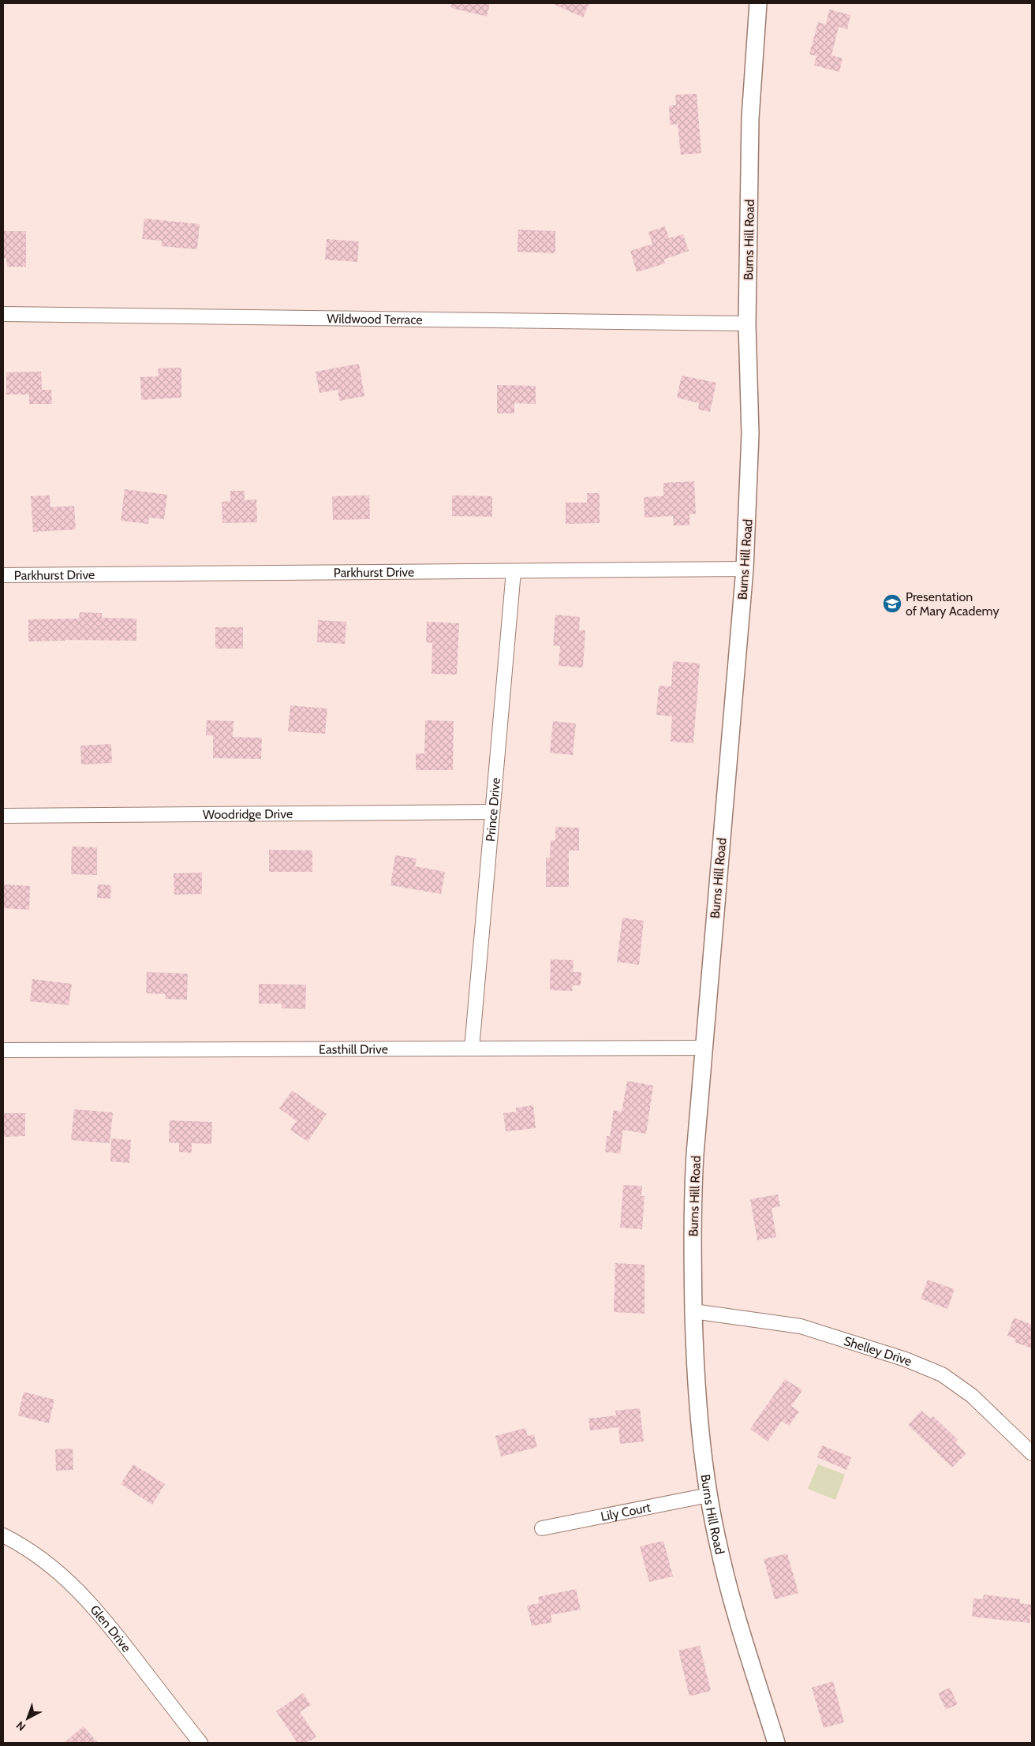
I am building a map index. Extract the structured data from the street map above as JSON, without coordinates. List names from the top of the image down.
{
  "streets": {
    "street": [
      "Burns Hill Road",
      "Wildwood Terrace",
      "Parkhurst Drive",
      "Prince Drive",
      "Woodridge Drive",
      "Easthill Drive",
      "Shelley Drive",
      "Lily Court",
      "Glen Drive"
    ]
  },
  "crossings": [
    ["Burns Hill Road", "Wildwood Terrace"],
    ["Burns Hill Road", "Parkhurst Drive"],
    ["Burns Hill Road", "Easthill Drive"],
    ["Burns Hill Road", "Shelley Drive"],
    ["Burns Hill Road", "Lily Court"],
    ["Parkhurst Drive", "Prince Drive"],
    ["Prince Drive", "Woodridge Drive"],
    ["Prince Drive", "Easthill Drive"]
  ],
  "places": {
    "school or university": ["Presentation of Mary Academy"]
  },
  "north": "bottom left"
}
